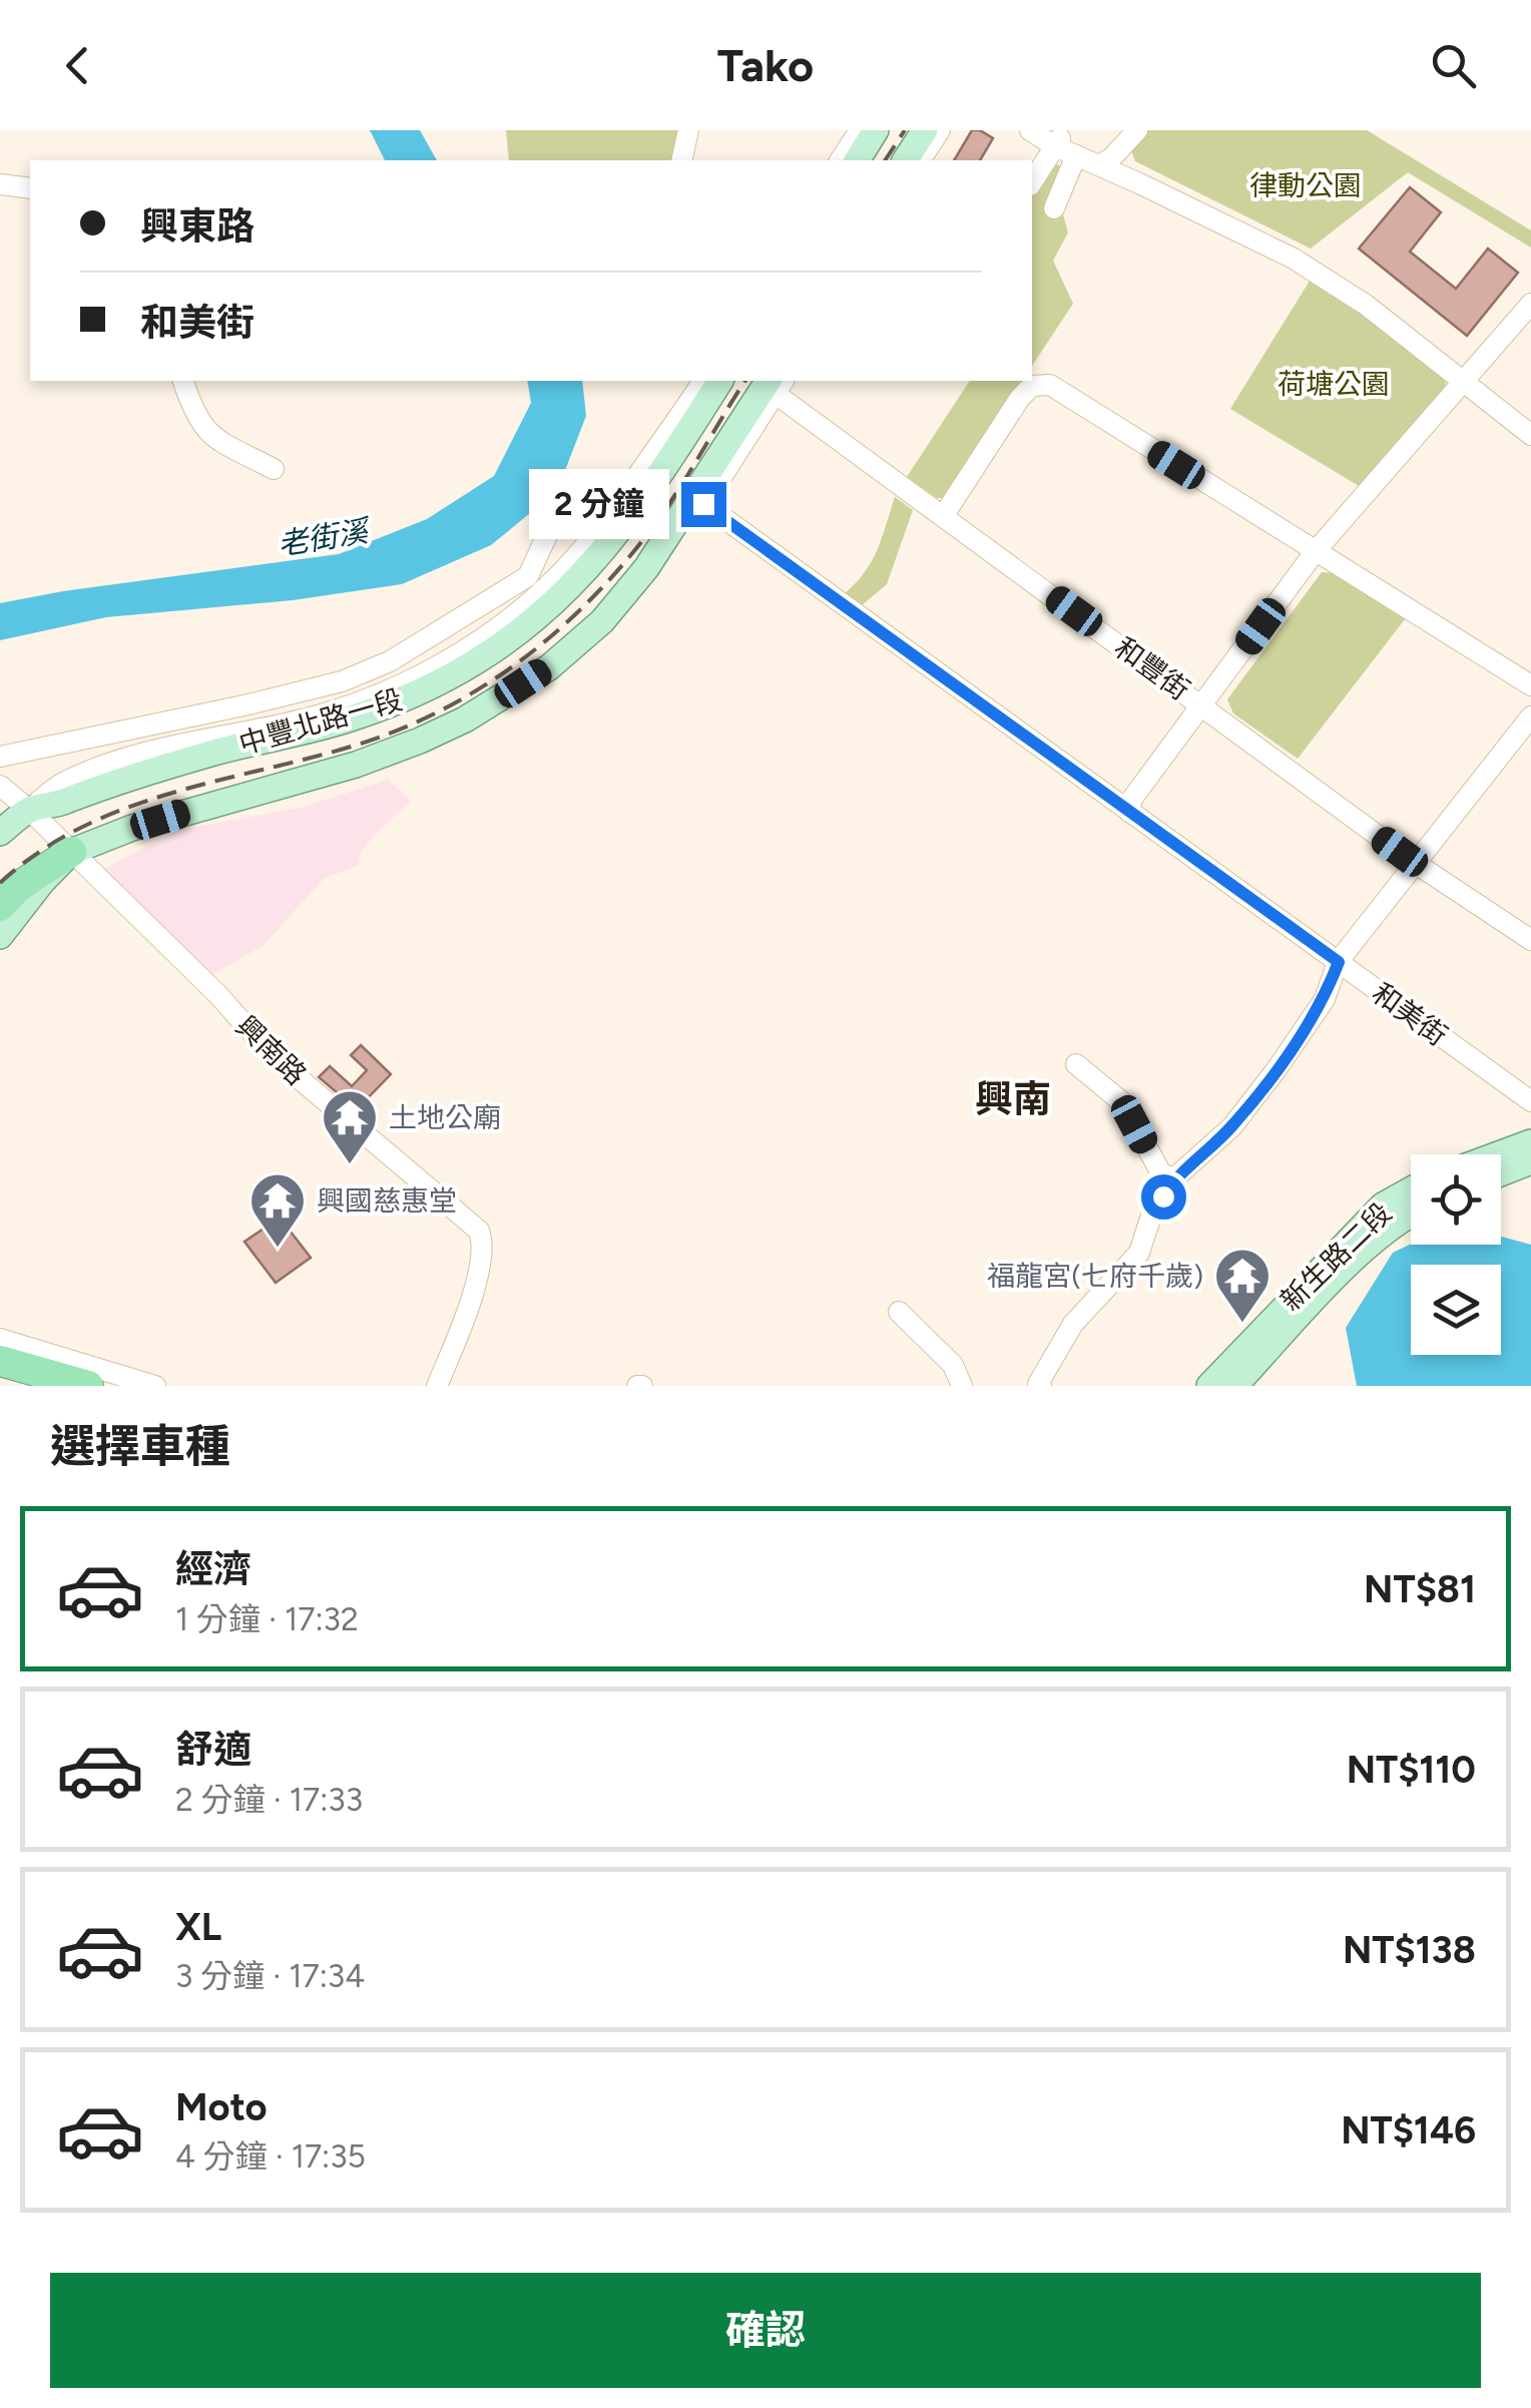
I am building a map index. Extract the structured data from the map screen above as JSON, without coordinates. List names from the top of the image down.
{
  "streets": {
    "main road": ["中豐北路一段", "新生路二段"],
    "street": ["和豐街", "和美街", "興南路"]
  },
  "crossings": [
    ["和豐街", "中豐北路一段"],
    ["中豐北路一段", "和美街"],
    ["中豐北路一段", "興南路"]
  ],
  "districts": ["興南"],
  "water": ["老街溪"],
  "parks": ["律動公園", "荷塘公園"],
  "places": {
    "temple": ["土地公廟", "興國慈惠堂", "福龍宮(七府千歲)"]
  },
  "page": {
    "header": "Tako",
    "banner": ["興東路", "和美街"],
    "bubble": "2 分鐘",
    "heading": "選擇車種",
    "list": [
      {
        "name": "經濟",
        "note": "1 分鐘 · 17:32",
        "value": "NT$81"
      },
      {
        "name": "舒適",
        "note": "2 分鐘 · 17:33",
        "value": "NT$110"
      },
      {
        "name": "XL",
        "note": "3 分鐘 · 17:34",
        "value": "NT$138"
      },
      {
        "name": "Moto",
        "note": "4 分鐘 · 17:35",
        "value": "NT$146"
      }
    ],
    "buttons": "確認"
  }
}
